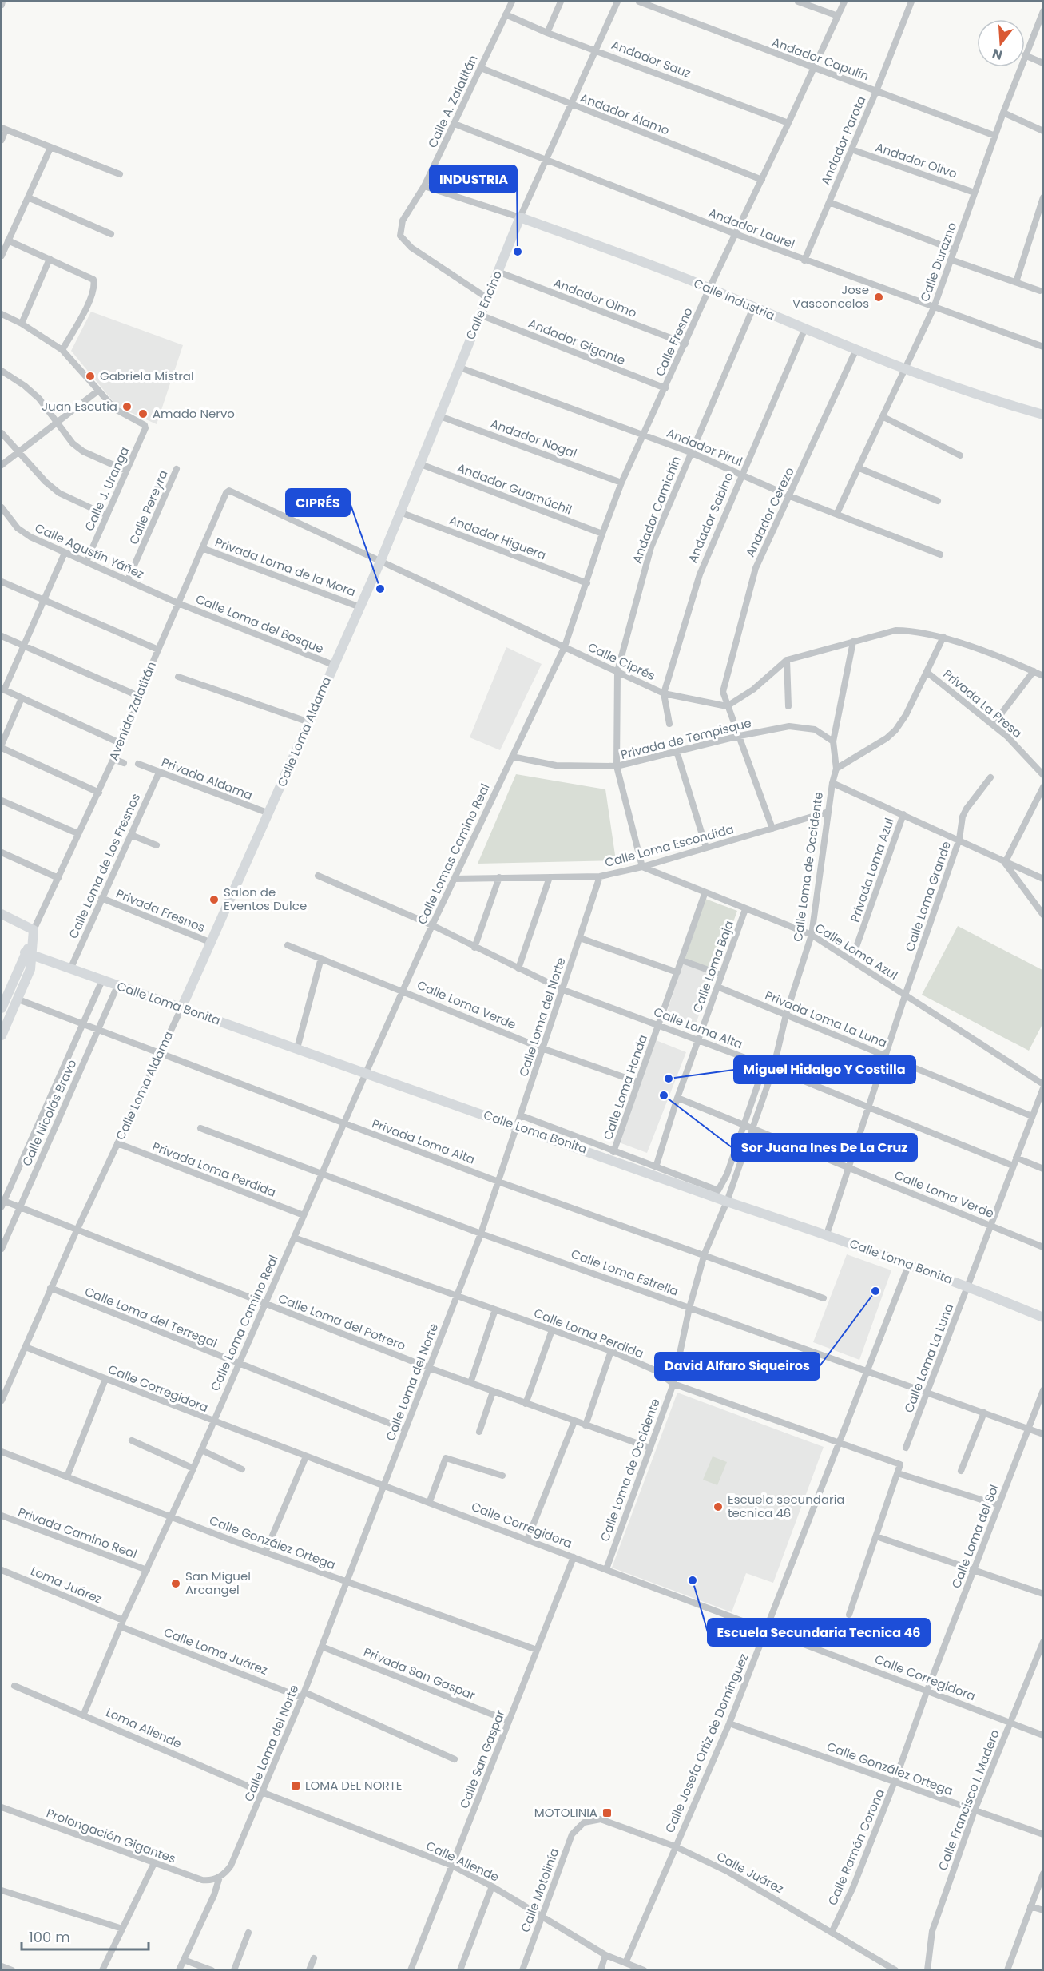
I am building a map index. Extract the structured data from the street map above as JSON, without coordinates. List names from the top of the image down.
{
  "streets": {
    "street": [
      "Andador Sauz",
      "Andador Capulín",
      "Calle A. Zalatitán",
      "Andador Álamo",
      "Andador Parota",
      "Andador Olivo",
      "Andador Laurel",
      "Calle Durazno",
      "Andador Olmo",
      "Calle Industria",
      "Calle Encino",
      "Andador Gigante",
      "Calle Fresno",
      "Andador Nogal",
      "Andador Pirul",
      "Calle J. Uranga",
      "Andador Guamúchil",
      "Calle Pereyra",
      "Andador Camichín",
      "Andador Cerezo",
      "Andador Sabino",
      "Andador Higuera",
      "Calle Agustín Yáñez",
      "Privada Loma de la Mora",
      "Calle Loma del Bosque",
      "Calle Ciprés",
      "Privada La Presa",
      "Avenida Zalatitán",
      "Calle Loma Aldama",
      "Privada de Tempisque",
      "Privada Aldama",
      "Calle Loma Escondida",
      "Calle Lomas Camino Real",
      "Calle Loma de Los Fresnos",
      "Calle Loma de Occidente",
      "Privada Loma Azul",
      "Calle Loma Grande",
      "Privada Fresnos",
      "Calle Loma Azul",
      "Calle Loma Baja",
      "Calle Loma Bonita",
      "Calle Loma Verde",
      "Calle Loma del Norte",
      "Privada Loma La Luna",
      "Calle Loma Alta",
      "Calle Loma Honda",
      "Calle Nicolás Bravo",
      "Privada Loma Alta",
      "Privada Loma Perdida",
      "Calle Loma Estrella",
      "Calle Loma del Terregal",
      "Calle Loma del Potrero",
      "Calle Loma Camino Real",
      "Calle Loma Perdida",
      "Calle Loma La Luna",
      "Calle Corregidora",
      "Privada Camino Real",
      "Calle Loma del Sol",
      "Calle González Ortega",
      "Loma Juárez",
      "Calle Loma Juárez",
      "Privada San Gaspar",
      "Loma Allende",
      "Calle Josefa Ortiz de Domínguez",
      "Calle San Gaspar",
      "Calle Francisco I. Madero",
      "Prolongación Gigantes",
      "Calle Ramón Corona",
      "Calle Allende",
      "Calle Juárez",
      "Calle Motolinía"
    ]
  },
  "crossings": [
    ["Andador Sauz", "Calle A. Zalatitán"],
    ["Andador Sauz", "Calle Encino"],
    ["Andador Sauz", "Calle Fresno"],
    ["Andador Capulín", "Andador Parota"],
    ["Andador Capulín", "Calle Durazno"],
    ["Andador Capulín", "Calle Fresno"],
    ["Calle A. Zalatitán", "Andador Álamo"],
    ["Calle A. Zalatitán", "Andador Laurel"],
    ["Calle A. Zalatitán", "Calle Industria"],
    ["Calle A. Zalatitán", "Calle Encino"],
    ["Andador Álamo", "Calle Encino"],
    ["Andador Álamo", "Calle Fresno"],
    ["Andador Parota", "Andador Olivo"],
    ["Andador Parota", "Andador Laurel"],
    ["Andador Olivo", "Calle Durazno"],
    ["Andador Laurel", "Calle Durazno"],
    ["Andador Laurel", "Calle Encino"],
    ["Andador Laurel", "Calle Fresno"],
    ["Calle Durazno", "Calle Industria"],
    ["Calle Durazno", "Andador Pirul"],
    ["Andador Olmo", "Calle Encino"],
    ["Andador Olmo", "Calle Fresno"],
    ["Calle Industria", "Calle Encino"],
    ["Calle Industria", "Calle Fresno"],
    ["Calle Industria", "Andador Camichín"],
    ["Calle Industria", "Andador Cerezo"],
    ["Calle Industria", "Andador Sabino"],
    ["Calle Encino", "Andador Gigante"],
    ["Calle Encino", "Andador Nogal"],
    ["Calle Encino", "Andador Pirul"],
    ["Calle Encino", "Andador Guamúchil"],
    ["Calle Encino", "Andador Higuera"],
    ["Calle Encino", "Calle Ciprés"],
    ["Calle Encino", "Calle Loma Aldama"],
    ["Andador Gigante", "Calle Fresno"],
    ["Calle Fresno", "Andador Nogal"],
    ["Calle Fresno", "Andador Pirul"],
    ["Calle Fresno", "Andador Guamúchil"],
    ["Calle Fresno", "Andador Higuera"],
    ["Calle Fresno", "Calle Ciprés"],
    ["Calle Fresno", "Calle Lomas Camino Real"],
    ["Andador Pirul", "Andador Camichín"],
    ["Andador Pirul", "Andador Cerezo"],
    ["Andador Pirul", "Andador Sabino"],
    ["Calle J. Uranga", "Calle Agustín Yáñez"],
    ["Calle Pereyra", "Calle Agustín Yáñez"],
    ["Andador Camichín", "Calle Ciprés"],
    ["Andador Camichín", "Privada de Tempisque"],
    ["Andador Camichín", "Calle Loma Escondida"],
    ["Andador Camichín", "Calle Loma Azul"],
    ["Andador Cerezo", "Calle Ciprés"],
    ["Andador Sabino", "Calle Ciprés"],
    ["Calle Agustín Yáñez", "Calle Loma del Bosque"],
    ["Calle Agustín Yáñez", "Avenida Zalatitán"],
    ["Privada Loma de la Mora", "Avenida Zalatitán"],
    ["Privada Loma de la Mora", "Calle Loma Aldama"],
    ["Calle Loma del Bosque", "Avenida Zalatitán"],
    ["Calle Loma del Bosque", "Calle Loma Aldama"],
    ["Calle Ciprés", "Avenida Zalatitán"],
    ["Calle Ciprés", "Calle Loma Aldama"],
    ["Calle Ciprés", "Calle Lomas Camino Real"],
    ["Calle Loma Aldama", "Privada Aldama"],
    ["Calle Loma Aldama", "Privada Fresnos"],
    ["Calle Loma Aldama", "Calle Loma Bonita"],
    ["Calle Loma Aldama", "Privada Loma Alta"],
    ["Calle Loma Aldama", "Privada Loma Perdida"],
    ["Calle Loma Aldama", "Calle Loma del Terregal"],
    ["Calle Loma Aldama", "Calle Loma del Potrero"],
    ["Calle Loma Aldama", "Calle Corregidora"],
    ["Privada de Tempisque", "Calle Lomas Camino Real"],
    ["Privada de Tempisque", "Calle Loma de Occidente"],
    ["Privada Aldama", "Calle Loma de Los Fresnos"],
    ["Calle Loma Escondida", "Calle Lomas Camino Real"],
    ["Calle Loma Escondida", "Calle Loma de Occidente"],
    ["Calle Loma Escondida", "Calle Loma Azul"],
    ["Calle Loma Escondida", "Calle Loma del Norte"],
    ["Calle Lomas Camino Real", "Calle Loma Bonita"],
    ["Calle Lomas Camino Real", "Calle Loma Verde"],
    ["Calle Lomas Camino Real", "Calle Loma Alta"],
    ["Calle Lomas Camino Real", "Calle Loma Camino Real"],
    ["Calle Loma de Los Fresnos", "Privada Fresnos"],
    ["Calle Loma de Los Fresnos", "Calle Loma Bonita"],
    ["Calle Loma de Occidente", "Calle Loma Azul"],
    ["Calle Loma de Occidente", "Calle Loma Bonita"],
    ["Calle Loma de Occidente", "Calle Loma Verde"],
    ["Calle Loma de Occidente", "Privada Loma La Luna"],
    ["Calle Loma de Occidente", "Calle Loma Alta"],
    ["Calle Loma de Occidente", "Privada Loma Alta"],
    ["Calle Loma de Occidente", "Calle Loma Estrella"],
    ["Calle Loma de Occidente", "Calle Loma del Potrero"],
    ["Calle Loma de Occidente", "Calle Loma Perdida"],
    ["Calle Loma de Occidente", "Calle Corregidora"],
    ["Privada Loma Azul", "Calle Loma Azul"],
    ["Calle Loma Grande", "Calle Loma Azul"],
    ["Calle Loma Grande", "Calle Loma Bonita"],
    ["Calle Loma Grande", "Calle Loma Verde"],
    ["Calle Loma Grande", "Privada Loma La Luna"],
    ["Calle Loma Grande", "Calle Loma Alta"],
    ["Calle Loma Azul", "Calle Loma Baja"],
    ["Calle Loma Azul", "Calle Loma Honda"],
    ["Calle Loma Baja", "Calle Loma Verde"],
    ["Calle Loma Baja", "Privada Loma La Luna"],
    ["Calle Loma Baja", "Calle Loma Alta"],
    ["Calle Loma Bonita", "Calle Loma del Norte"],
    ["Calle Loma Bonita", "Calle Nicolás Bravo"],
    ["Calle Loma Bonita", "Calle Loma Camino Real"],
    ["Calle Loma Bonita", "Calle Loma La Luna"],
    ["Calle Loma Bonita", "Calle Josefa Ortiz de Domínguez"],
    ["Calle Loma Verde", "Calle Loma del Norte"],
    ["Calle Loma Verde", "Calle Loma Honda"],
    ["Calle Loma Verde", "Calle Loma La Luna"],
    ["Calle Loma del Norte", "Calle Loma Alta"],
    ["Calle Loma del Norte", "Privada Loma Alta"],
    ["Calle Loma del Norte", "Calle Loma Estrella"],
    ["Calle Loma del Norte", "Calle Loma del Terregal"],
    ["Calle Loma del Norte", "Calle Loma del Potrero"],
    ["Calle Loma del Norte", "Calle Loma Perdida"],
    ["Calle Loma del Norte", "Calle Corregidora"],
    ["Calle Loma del Norte", "Calle González Ortega"],
    ["Calle Loma del Norte", "Calle Loma Juárez"],
    ["Calle Loma del Norte", "Privada San Gaspar"],
    ["Calle Loma del Norte", "Loma Allende"],
    ["Calle Loma del Norte", "Prolongación Gigantes"],
    ["Calle Loma del Norte", "Calle Allende"],
    ["Privada Loma La Luna", "Calle Loma La Luna"],
    ["Calle Loma Alta", "Calle Loma Honda"],
    ["Calle Loma Alta", "Calle Loma La Luna"],
    ["Calle Nicolás Bravo", "Privada Loma Alta"],
    ["Calle Nicolás Bravo", "Calle Loma del Potrero"],
    ["Privada Loma Alta", "Calle Loma Camino Real"],
    ["Privada Loma Perdida", "Calle Loma Camino Real"],
    ["Calle Loma Estrella", "Calle Loma Camino Real"],
    ["Calle Loma Estrella", "Calle Loma La Luna"],
    ["Calle Loma Estrella", "Calle Loma del Sol"],
    ["Calle Loma Estrella", "Calle Josefa Ortiz de Domínguez"],
    ["Calle Loma del Terregal", "Calle Loma Camino Real"],
    ["Calle Loma del Potrero", "Calle Loma Camino Real"],
    ["Calle Loma Camino Real", "Calle Loma Perdida"],
    ["Calle Loma Camino Real", "Calle Corregidora"],
    ["Calle Loma Camino Real", "Privada Camino Real"],
    ["Calle Loma Camino Real", "Calle González Ortega"],
    ["Calle Loma Camino Real", "Loma Juárez"],
    ["Calle Loma Camino Real", "Calle Loma Juárez"],
    ["Calle Loma Camino Real", "Loma Allende"],
    ["Calle Loma Perdida", "Calle Josefa Ortiz de Domínguez"],
    ["Calle Corregidora", "Calle Loma del Sol"],
    ["Calle Corregidora", "Calle Josefa Ortiz de Domínguez"],
    ["Calle Corregidora", "Calle San Gaspar"],
    ["Calle Corregidora", "Calle Francisco I. Madero"],
    ["Calle Corregidora", "Calle Ramón Corona"],
    ["Calle Loma del Sol", "Calle Ramón Corona"],
    ["Calle González Ortega", "Calle Josefa Ortiz de Domínguez"],
    ["Calle González Ortega", "Calle San Gaspar"],
    ["Calle González Ortega", "Calle Francisco I. Madero"],
    ["Calle González Ortega", "Calle Ramón Corona"],
    ["Loma Juárez", "Calle Loma Juárez"],
    ["Privada San Gaspar", "Calle San Gaspar"],
    ["Loma Allende", "Calle Allende"],
    ["Calle Josefa Ortiz de Domínguez", "Calle Allende"],
    ["Calle Josefa Ortiz de Domínguez", "Calle Juárez"],
    ["Calle San Gaspar", "Calle Allende"],
    ["Calle Ramón Corona", "Calle Juárez"],
    ["Calle Allende", "Calle Motolinía"],
    ["Calle Juárez", "Calle Motolinía"]
  ],
  "places": {
    "other": [
      "INDUSTRIA",
      "Jose Vasconcelos",
      "Gabriela Mistral",
      "Juan Escutia",
      "Amado Nervo",
      "CIPRÉS",
      "Salon de Eventos Dulce",
      "Miguel Hidalgo Y Costilla",
      "Sor Juana Ines De La Cruz",
      "David Alfaro Siqueiros",
      "Escuela secundaria tecnica 46",
      "Escuela Secundaria Tecnica 46",
      "San Miguel Arcangel"
    ],
    "transit": ["LOMA DEL NORTE", "MOTOLINIA"]
  },
  "scale_bar": "100 m",
  "north": "bottom"
}
